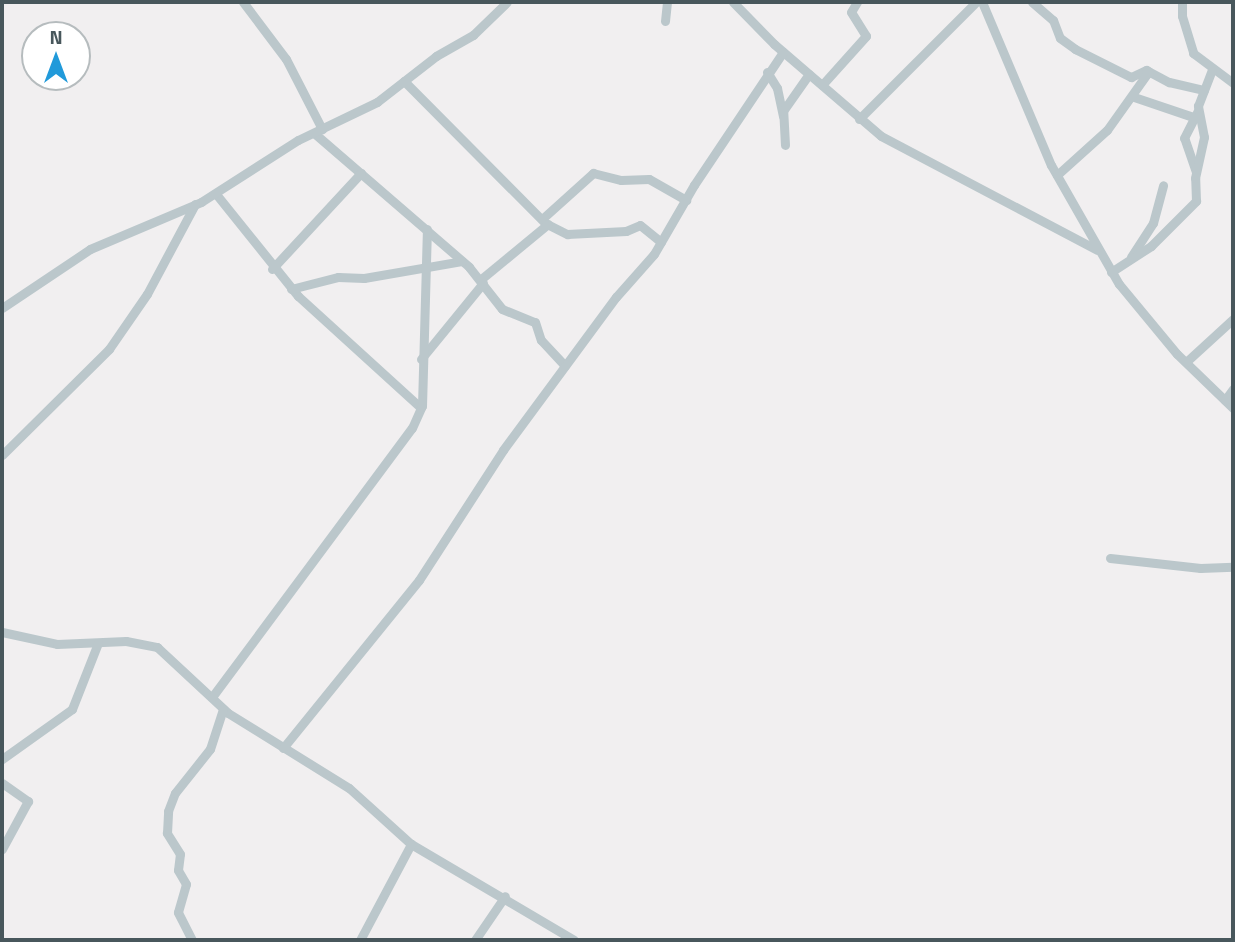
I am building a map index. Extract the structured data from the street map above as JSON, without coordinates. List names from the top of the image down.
{
  "north": "top"
}
